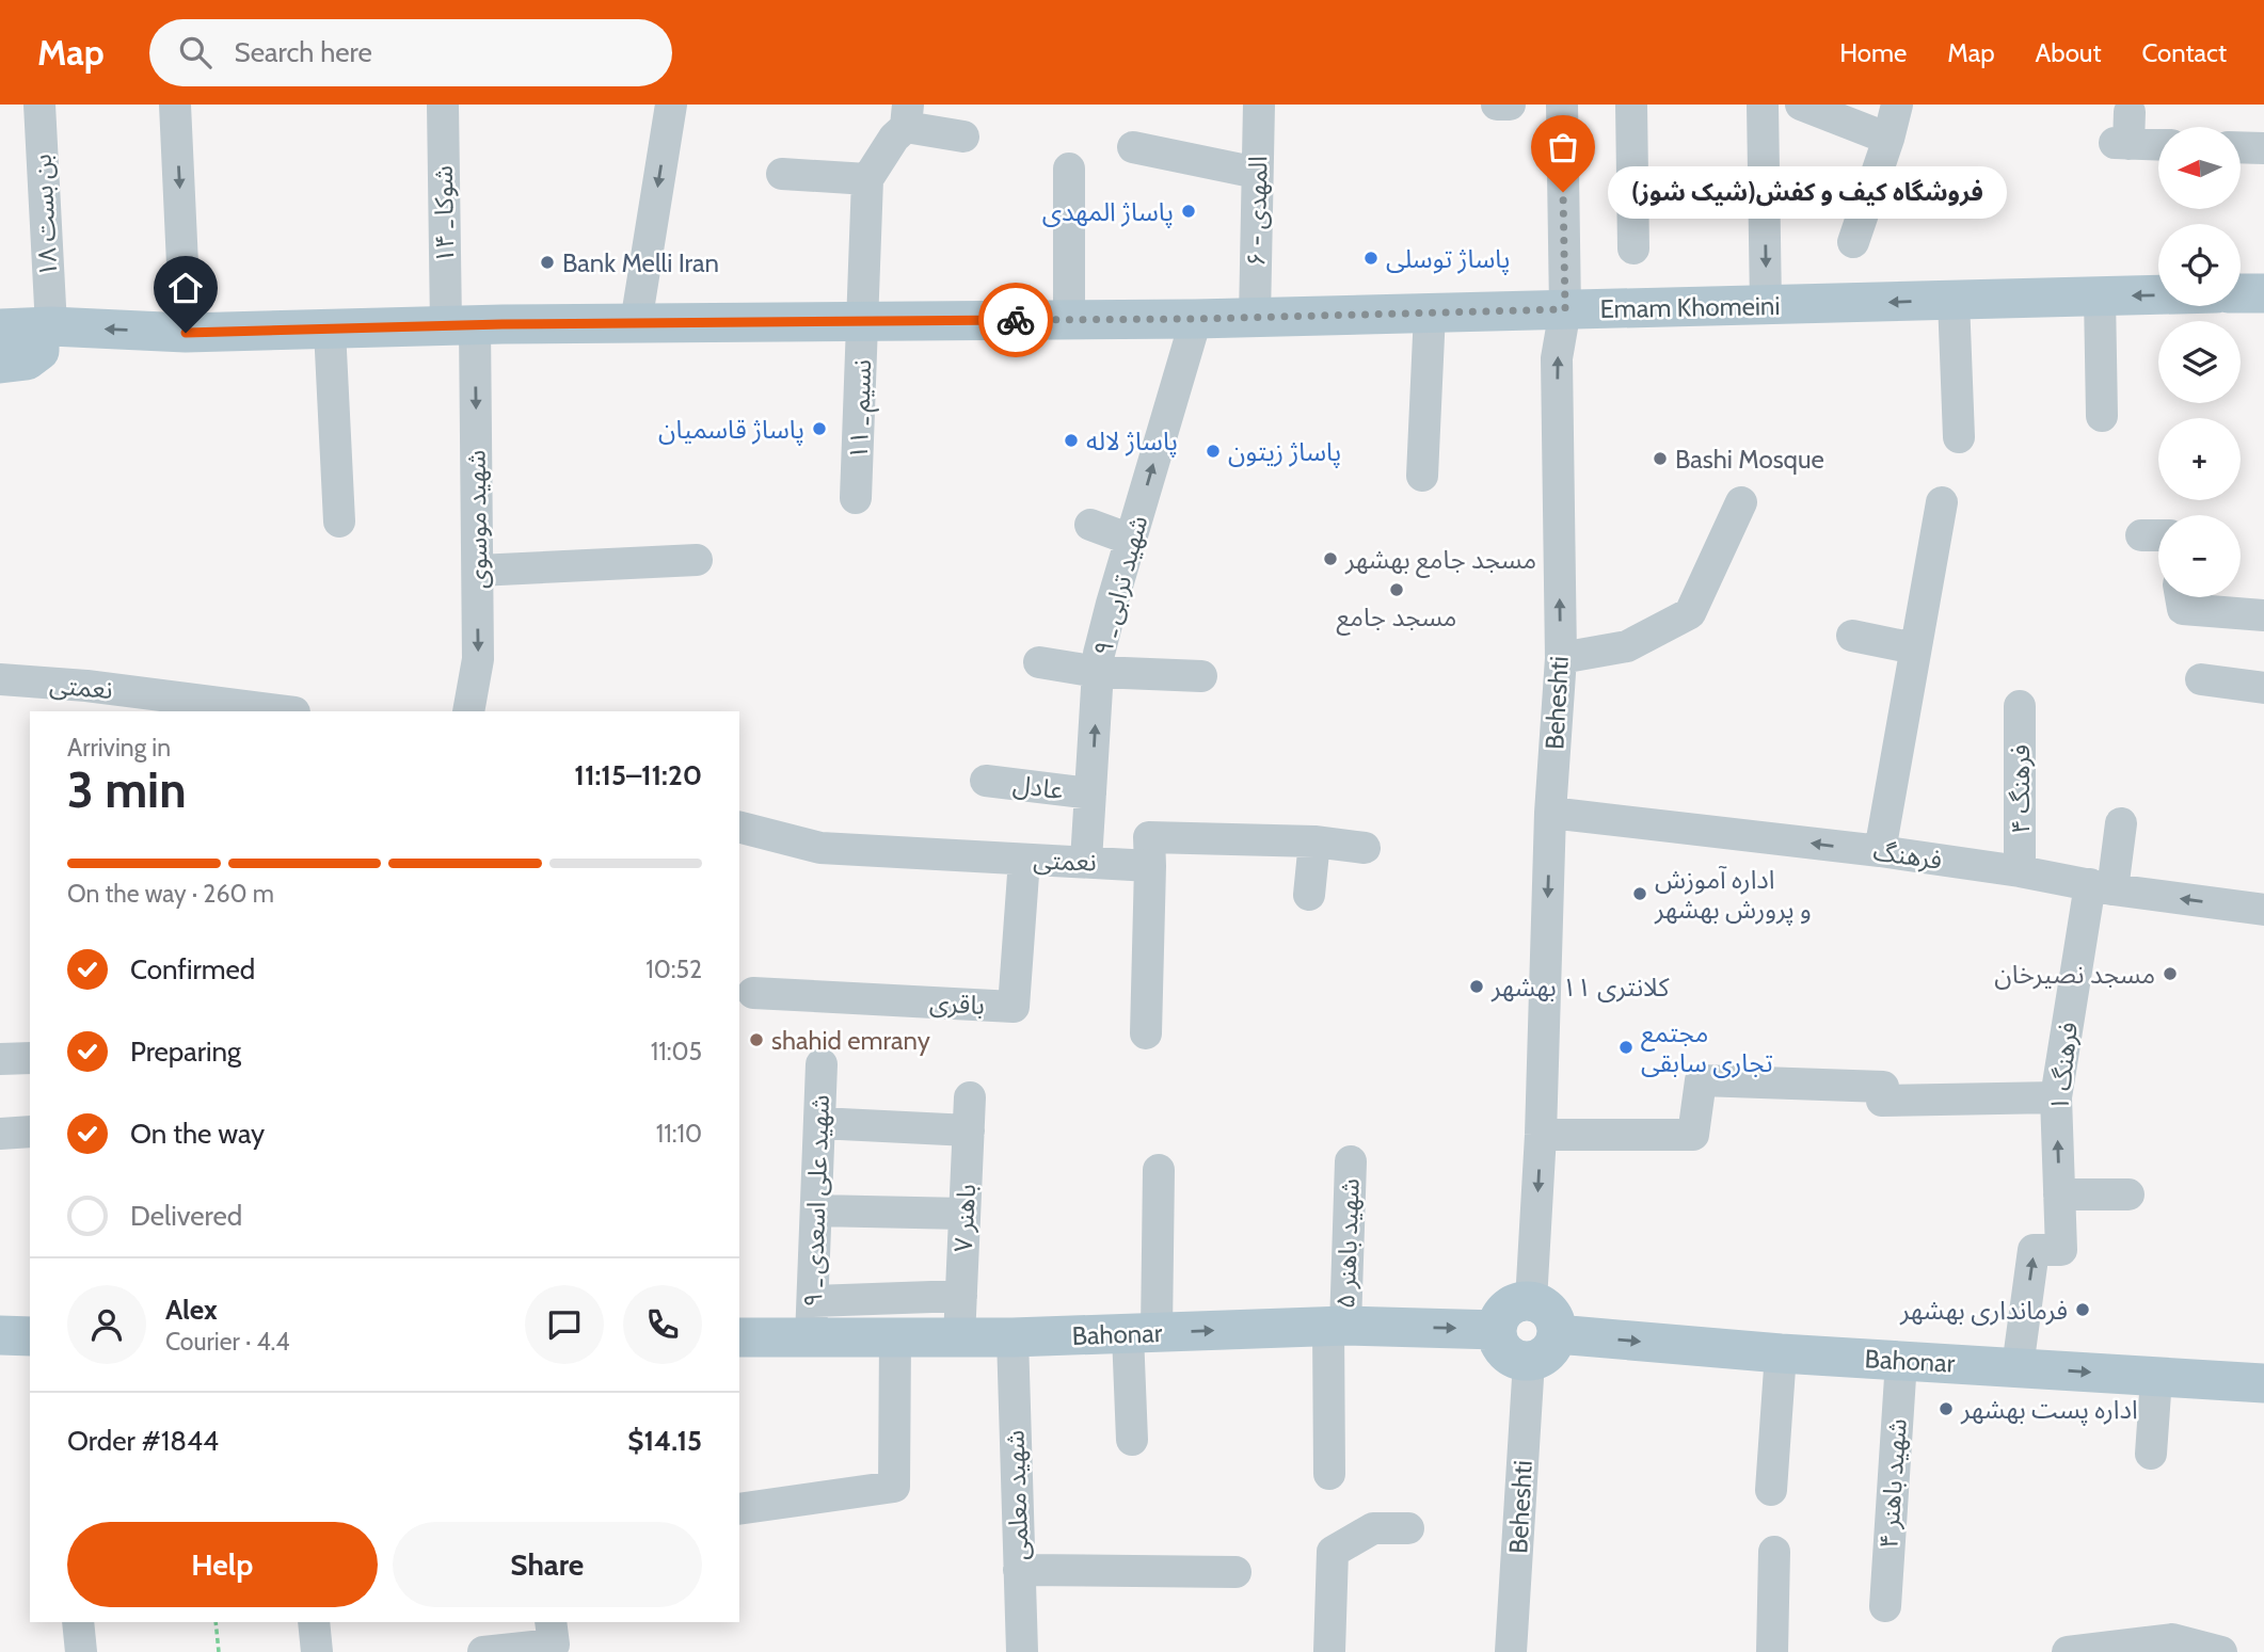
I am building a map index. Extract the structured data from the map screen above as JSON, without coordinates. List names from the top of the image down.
{
  "streets": {
    "main road": ["Emam Khomeini", "Bahonar"],
    "street": [
      "المهدی - ۶",
      "شوکا ـ ۱۴",
      "بن بست ۱۸",
      "نسیم ـ ۱۱",
      "شهید موسوی",
      "شهید ترابی ـ ۹",
      "نعمتی",
      "Beheshti",
      "عادل",
      "فرهنگ ۴",
      "فرهنگ",
      "باقری",
      "فرهنگ ۱",
      "شهید علی اسعدی ـ ۹",
      "باهنر ۷",
      "شهید باهنر ۵",
      "شهید باهنر ۴",
      "شهید معلمی"
    ]
  },
  "crossings": [
    ["المهدی - ۶", "Emam Khomeini"],
    ["شوکا ـ ۱۴", "Emam Khomeini"],
    ["شوکا ـ ۱۴", "شهید موسوی"],
    ["بن بست ۱۸", "Emam Khomeini"],
    ["Emam Khomeini", "نسیم ـ ۱۱"],
    ["Emam Khomeini", "شهید موسوی"],
    ["Emam Khomeini", "شهید ترابی ـ ۹"],
    ["Emam Khomeini", "Beheshti"],
    ["شهید ترابی ـ ۹", "نعمتی"],
    ["شهید ترابی ـ ۹", "عادل"],
    ["نعمتی", "باقری"],
    ["Beheshti", "فرهنگ"],
    ["Beheshti", "Bahonar"],
    ["فرهنگ ۴", "فرهنگ"],
    ["فرهنگ", "فرهنگ ۱"],
    ["فرهنگ ۱", "Bahonar"],
    ["شهید علی اسعدی ـ ۹", "Bahonar"],
    ["باهنر ۷", "Bahonar"],
    ["شهید باهنر ۵", "Bahonar"],
    ["Bahonar", "شهید باهنر ۴"],
    ["Bahonar", "شهید معلمی"]
  ],
  "one_way": ["فرهنگ", "فرهنگ ۱", "Bahonar"],
  "places": [
    "فروشگاه کیف و کفش(شیک شوز)",
    "پاساژ المهدی",
    "پاساژ توسلی",
    "Bank Melli Iran",
    "پاساژ قاسمیان",
    "پاساژ لاله",
    "پاساژ زیتون",
    "Bashi Mosque",
    "مسجد جامع بهشهر",
    "مسجد جامع",
    "اداره آموزش و پرورش بهشهر",
    "مسجد نصیرخان",
    "کلانتری ۱۱ بهشهر",
    "shahid emrany",
    "مجتمع تجاری سابقی",
    "فرمانداری بهشهر",
    "اداره پست بهشهر"
  ],
  "north": "left",
  "page": {
    "header": "Map",
    "search": "Search here",
    "nav": [
      "Home",
      "Map",
      "About",
      "Contact"
    ],
    "map_buttons": ["+", "−"],
    "bubble": "فروشگاه کیف و کفش(شیک شوز)",
    "heading": ["3 min", "Arriving in", "11:15–11:20"],
    "panel": [
      "Alex",
      "Courier · 4.4",
      "Order #1844",
      "$14.15"
    ],
    "bar": "On the way · 260 m",
    "list": [
      ["Confirmed", "10:52"],
      ["Preparing", "11:05"],
      ["On the way", "11:10"],
      "Delivered"
    ],
    "buttons": ["Help", "Share"]
  }
}
